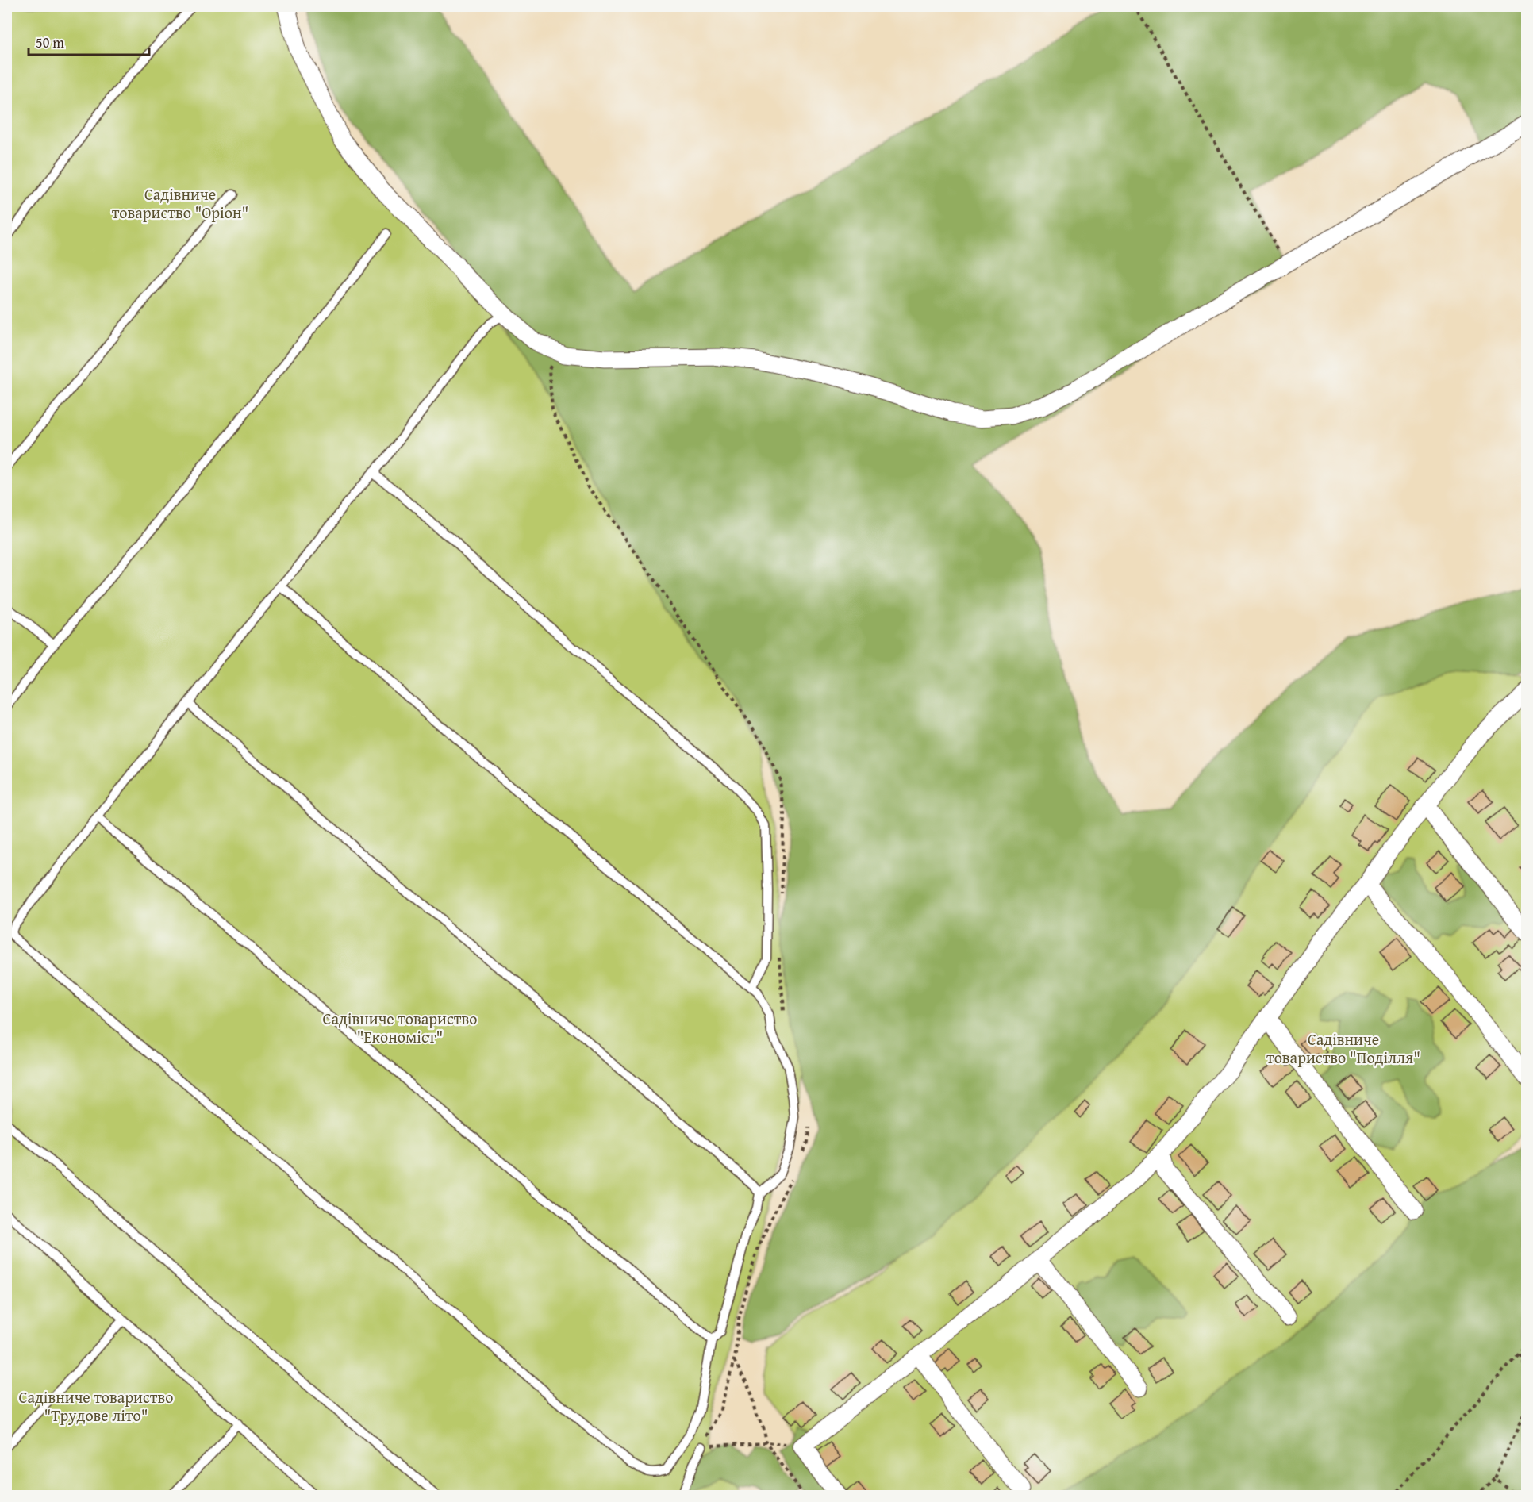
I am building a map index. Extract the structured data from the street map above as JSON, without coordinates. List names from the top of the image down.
{
  "parks": [
    "Садівниче товариство \"Оріон\"",
    "Садівниче товариство \"Економіст\"",
    "Садівниче товариство \"Поділля\"",
    "Садівниче товариство \"Трудове літо\""
  ],
  "scale_bar": "50 m"
}
